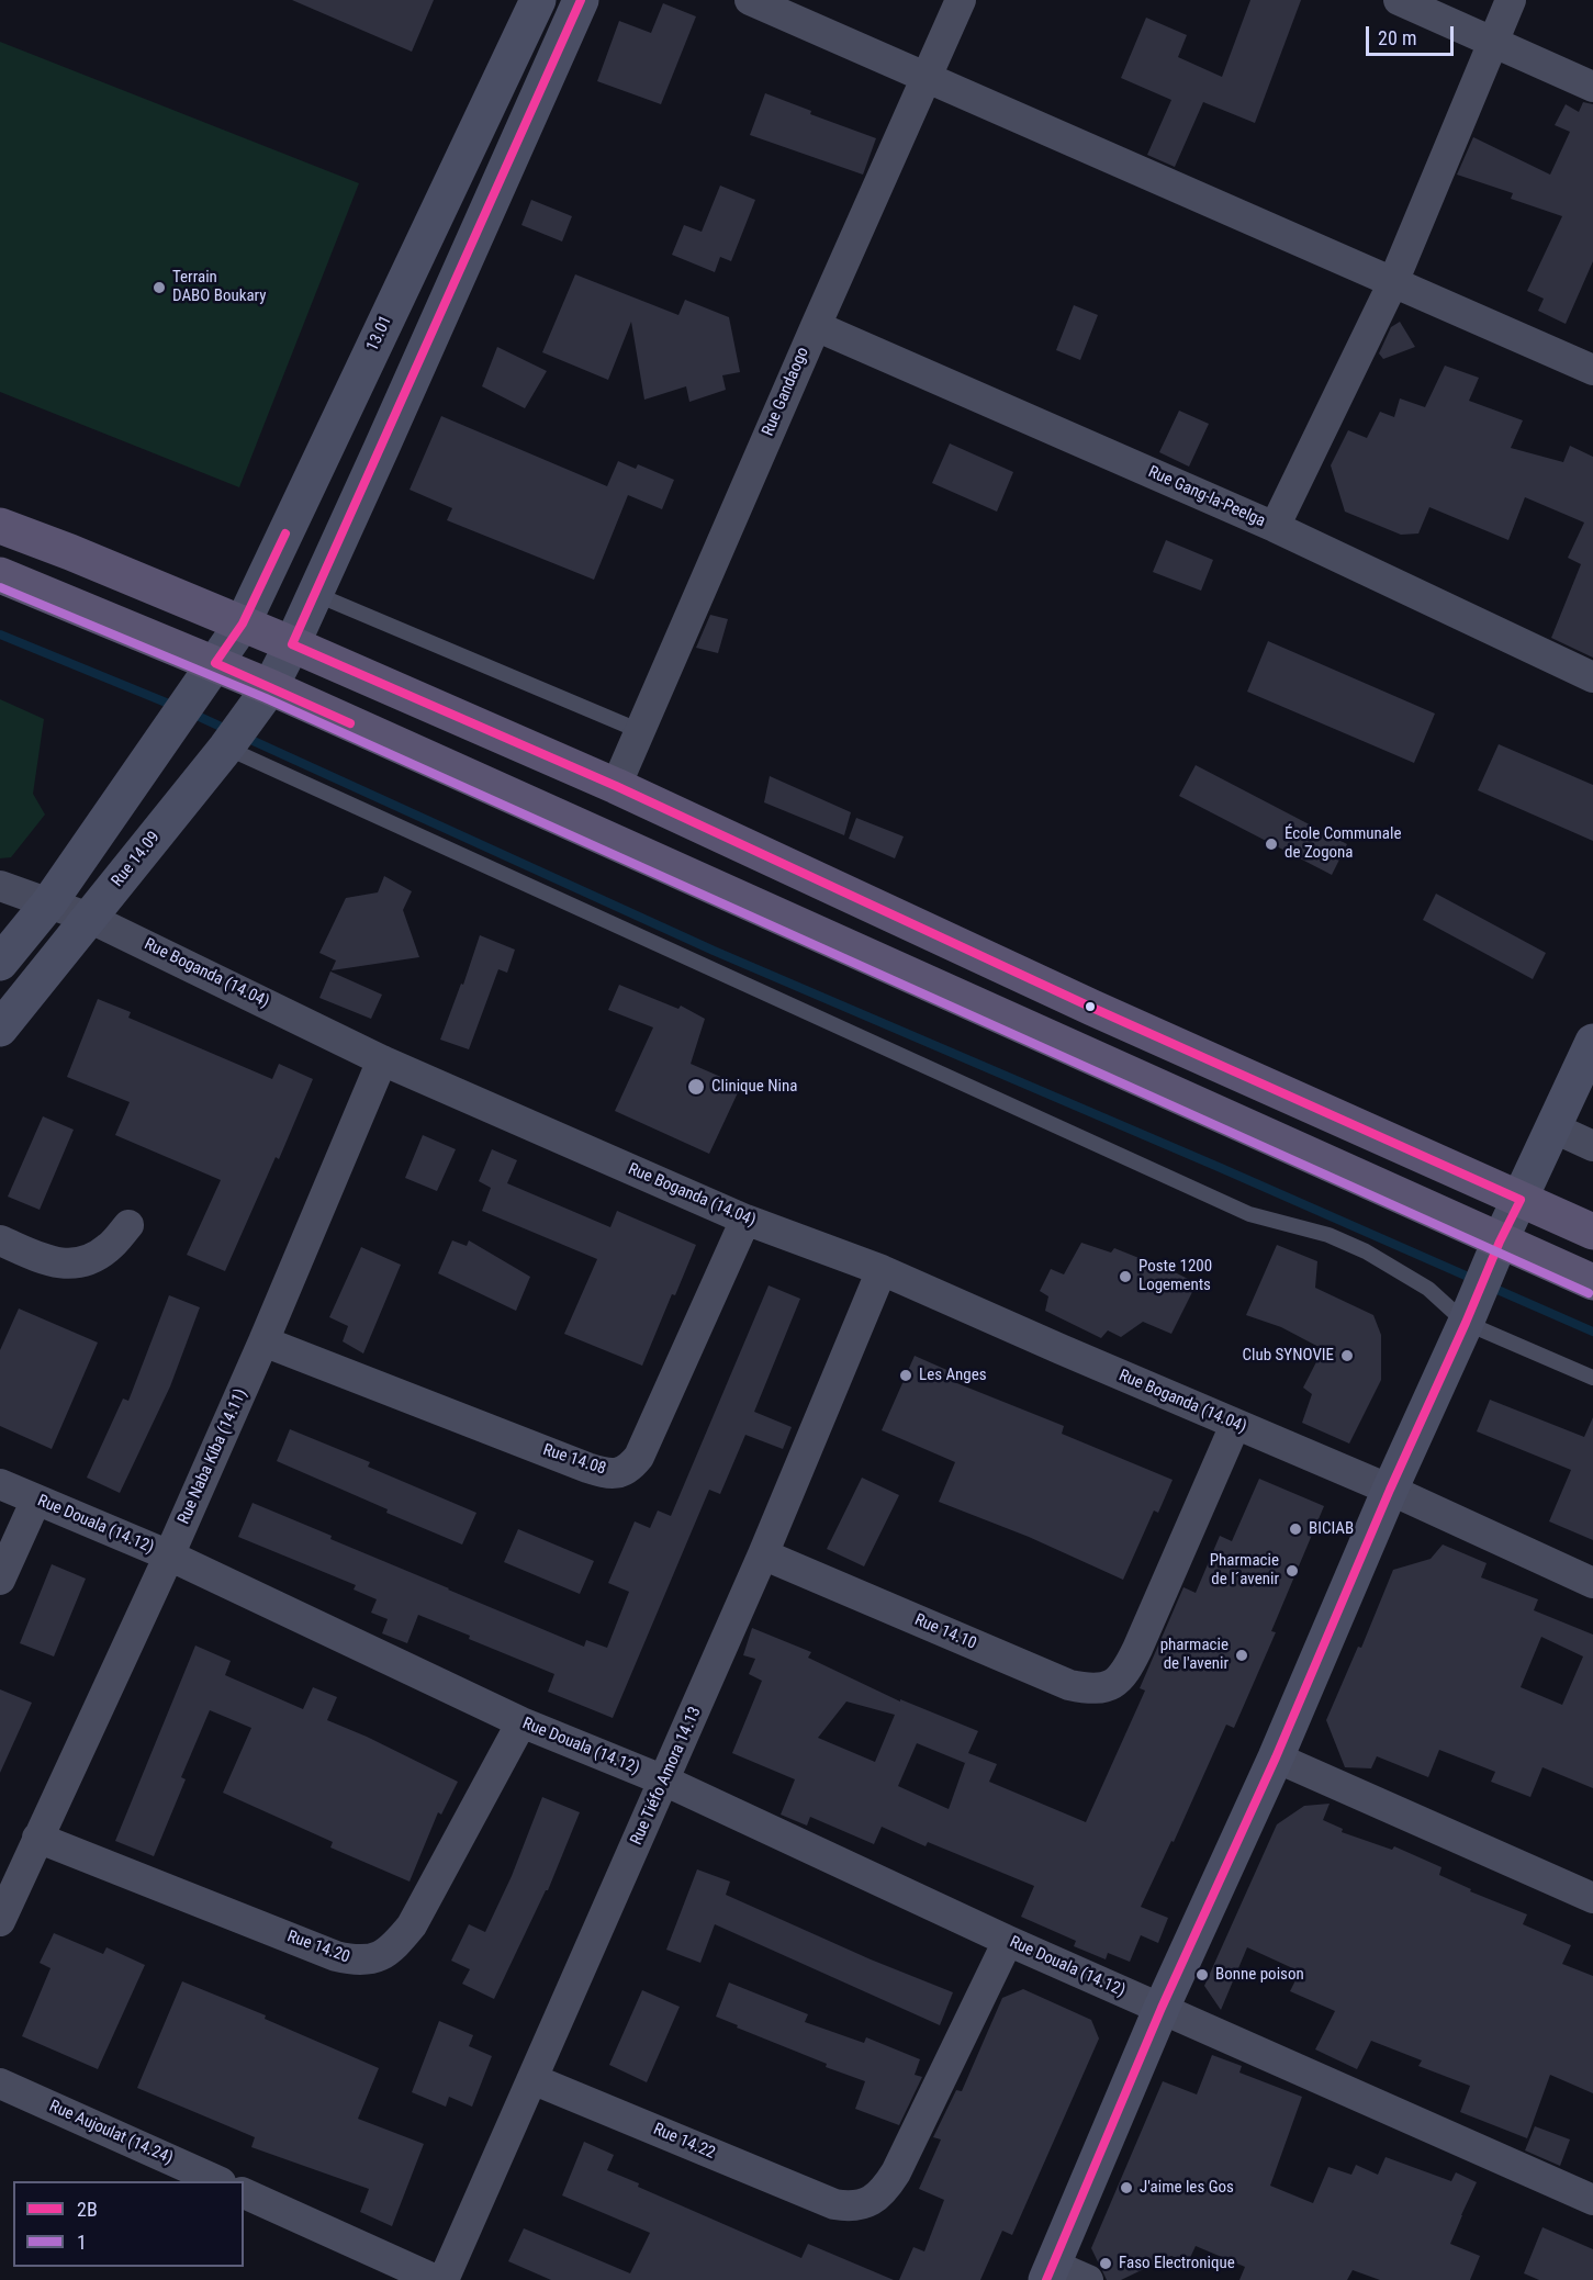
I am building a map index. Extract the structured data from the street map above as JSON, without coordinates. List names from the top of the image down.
{
  "streets": {
    "street": [
      "13.01",
      "Rue Gandaogo",
      "Rue Gang-la-Peelga",
      "Rue 14.09",
      "Rue Boganda (14.04)",
      "Rue Naba Kiba (14.11)",
      "Rue 14.08",
      "Rue Douala (14.12)",
      "Rue 14.10",
      "Rue Tiéfo Amora 14.13",
      "Rue 14.20",
      "Rue Aujoulat (14.24)",
      "Rue 14.22"
    ]
  },
  "crossings": [
    ["Rue Gandaogo", "Rue Gang-la-Peelga"],
    ["Rue 14.09", "Rue Boganda (14.04)"],
    ["Rue Boganda (14.04)", "Rue Naba Kiba (14.11)"],
    ["Rue Boganda (14.04)", "Rue 14.08"],
    ["Rue Boganda (14.04)", "Rue 14.10"],
    ["Rue Boganda (14.04)", "Rue Tiéfo Amora 14.13"],
    ["Rue Naba Kiba (14.11)", "Rue 14.08"],
    ["Rue Naba Kiba (14.11)", "Rue Douala (14.12)"],
    ["Rue Naba Kiba (14.11)", "Rue 14.20"],
    ["Rue Douala (14.12)", "Rue Tiéfo Amora 14.13"],
    ["Rue Douala (14.12)", "Rue 14.20"],
    ["Rue Douala (14.12)", "Rue 14.22"],
    ["Rue 14.10", "Rue Tiéfo Amora 14.13"],
    ["Rue Tiéfo Amora 14.13", "Rue 14.22"]
  ],
  "places": [
    "Terrain DABO Boukary",
    "École Communale de Zogona",
    "Clinique Nina",
    "Poste 1200 Logements",
    "Club SYNOVIE",
    "Les Anges",
    "BICIAB",
    "Pharmacie de l´avenir",
    "pharmacie de l'avenir",
    "Bonne poison",
    "J'aime les Gos",
    "Faso Electronique"
  ],
  "lines": ["transit line 2B", "transit line 1"],
  "legend": ["2B", "1"],
  "scale_bar": "20 m"
}
